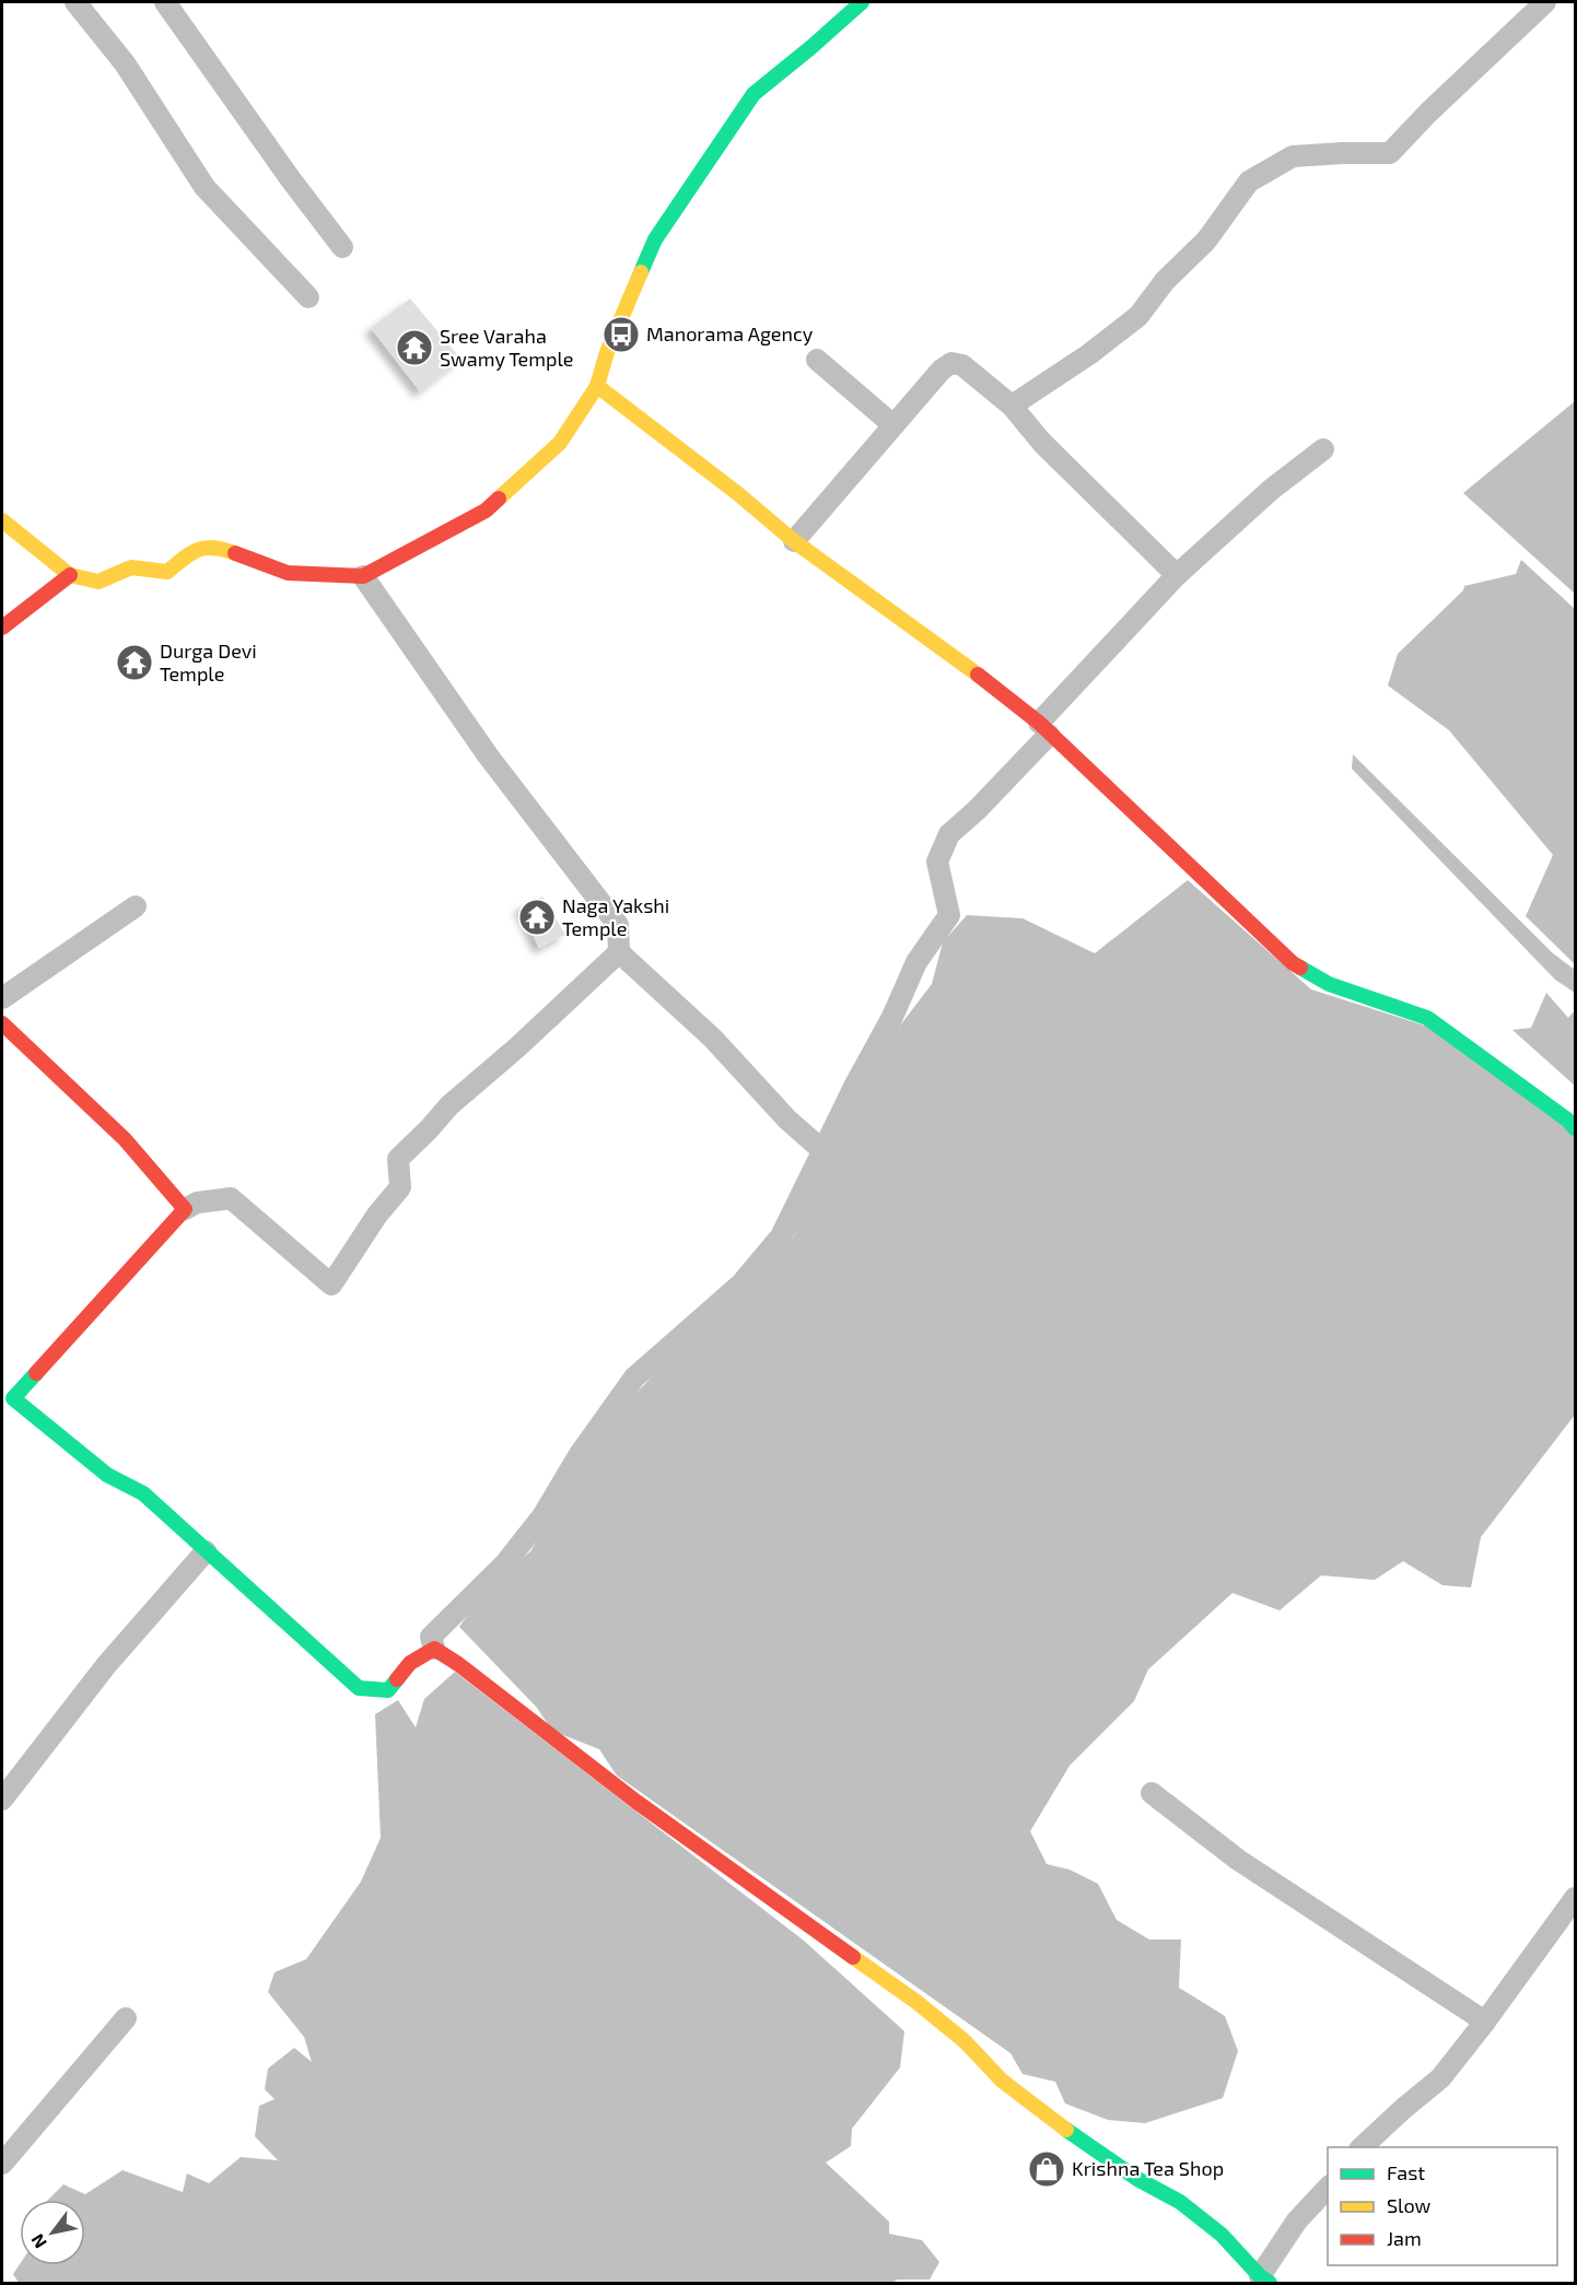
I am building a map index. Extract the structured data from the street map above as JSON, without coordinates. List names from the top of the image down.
{
  "places": {
    "bus stop": ["Manorama Agency"],
    "temple": ["Sree Varaha Swamy Temple", "Durga Devi Temple", "Naga Yakshi Temple"],
    "shop": ["Krishna Tea Shop"]
  },
  "legend": ["Fast", "Slow", "Jam"],
  "north": "bottom left"
}
